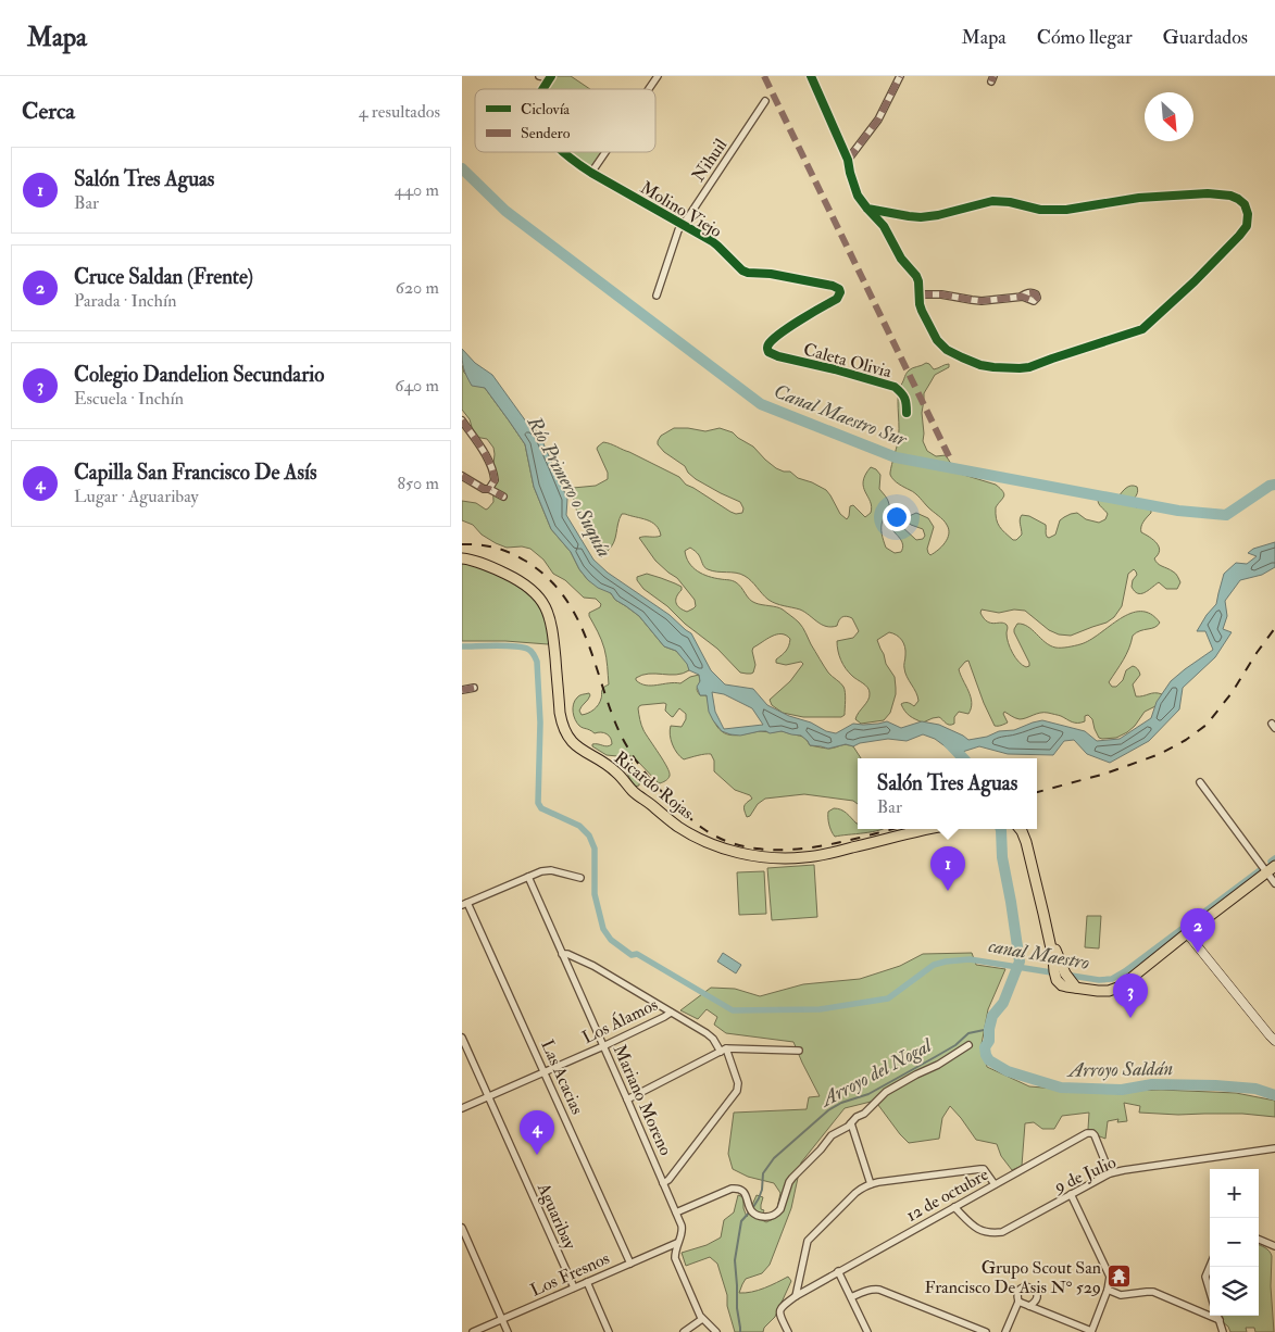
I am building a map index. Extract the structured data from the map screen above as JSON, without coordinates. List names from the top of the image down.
{
  "streets": {
    "main road": ["Ricardo Rojas"],
    "street": [
      "Nihuil",
      "Molino Viejo",
      "Caleta Olivia",
      "Los Álamos",
      "Las Acacias",
      "Mariano Moreno",
      "9 de Julio",
      "12 de octubre",
      "Aguaribay",
      "Los Fresnos"
    ]
  },
  "crossings": [
    ["Nihuil", "Molino Viejo"],
    ["Molino Viejo", "Caleta Olivia"],
    ["Los Álamos", "Las Acacias"],
    ["Los Álamos", "Mariano Moreno"],
    ["Los Álamos", "Aguaribay"],
    ["Las Acacias", "Los Fresnos"],
    ["Mariano Moreno", "Los Fresnos"],
    ["9 de Julio", "12 de octubre"],
    ["Aguaribay", "Los Fresnos"]
  ],
  "water": [
    "Canal Maestro Sur",
    "Río Primero o Suquía",
    "canal Maestro",
    "Arroyo Saldán",
    "Arroyo del Nogal"
  ],
  "places": {
    "temple": ["Grupo Scout San Francisco De Asis N° 529"]
  },
  "legend": ["Ciclovía", "Sendero"],
  "north": "bottom right",
  "page": {
    "header": "Mapa",
    "nav": ["Mapa", "Cómo llegar", "Guardados"],
    "heading": ["Cerca", "4 resultados"],
    "list": [
      {
        "mark": "1",
        "name": "Salón Tres Aguas",
        "note": "Bar",
        "value": "440 m"
      },
      {
        "mark": "2",
        "name": "Cruce Saldan (Frente)",
        "note": "Parada · Inchín",
        "value": "620 m"
      },
      {
        "mark": "3",
        "name": "Colegio Dandelion Secundario",
        "note": "Escuela · Inchín",
        "value": "640 m"
      },
      {
        "mark": "4",
        "name": "Capilla San Francisco De Asís",
        "note": "Lugar · Aguaribay",
        "value": "850 m"
      }
    ],
    "popup": ["Salón Tres Aguas", "Bar"],
    "pins": [
      "1",
      "2",
      "3",
      "4"
    ],
    "map_buttons": ["+", "−"]
  }
}
